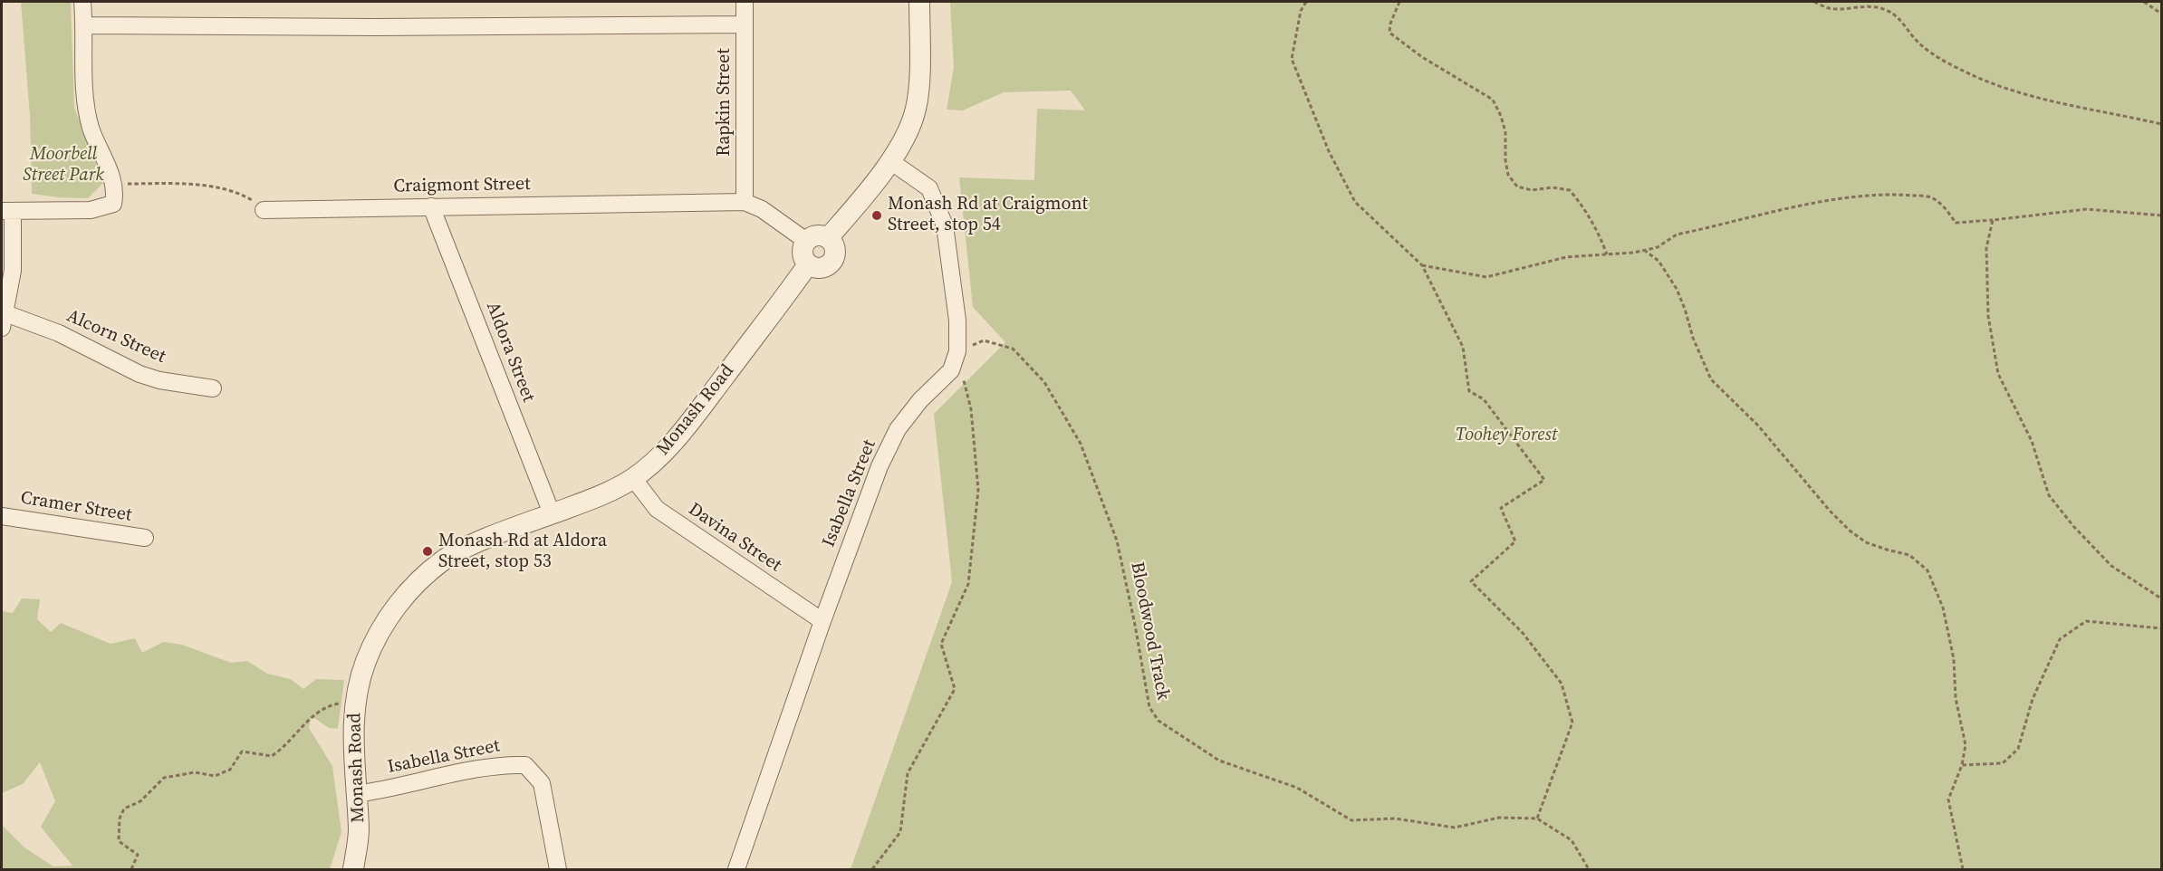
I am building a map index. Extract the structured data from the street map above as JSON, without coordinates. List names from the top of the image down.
{
  "streets": {
    "street": [
      "Rapkin Street",
      "Craigmont Street",
      "Alcorn Street",
      "Aldora Street",
      "Monash Road",
      "Isabella Street",
      "Cramer Street",
      "Davina Street"
    ],
    "path": ["Bloodwood Track"]
  },
  "crossings": [
    ["Rapkin Street", "Craigmont Street"],
    ["Craigmont Street", "Aldora Street"],
    ["Craigmont Street", "Monash Road"],
    ["Aldora Street", "Monash Road"],
    ["Monash Road", "Isabella Street"],
    ["Monash Road", "Davina Street"],
    ["Isabella Street", "Davina Street"],
    ["Isabella Street", "Bloodwood Track"]
  ],
  "parks": ["Moorbell Street Park", "Toohey Forest"],
  "places": ["Monash Rd at Craigmont Street, stop 54", "Monash Rd at Aldora Street, stop 53"]
}
